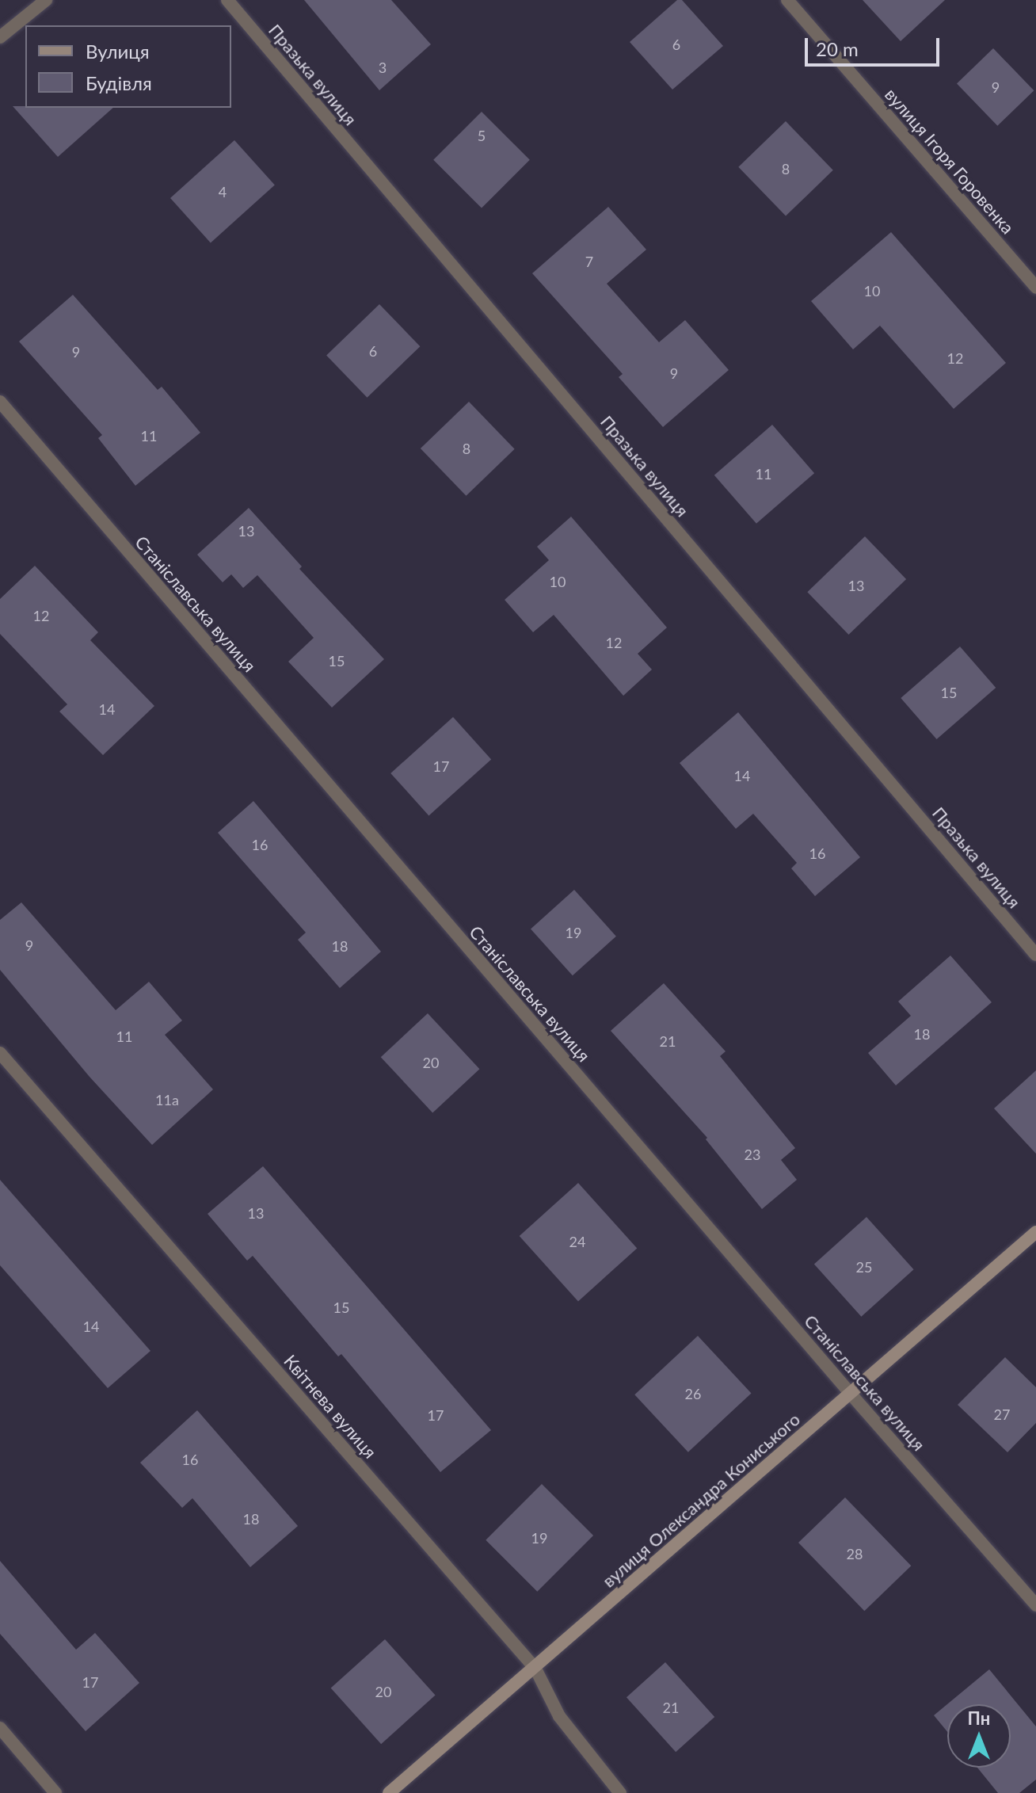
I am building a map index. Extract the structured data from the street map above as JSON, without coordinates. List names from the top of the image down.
{
  "streets": {
    "street": [
      "Празька вулиця",
      "вулиця Ігоря Горовенка",
      "Станіславська вулиця",
      "Квітнева вулиця",
      "вулиця Олександра Кониського"
    ]
  },
  "crossings": [
    ["Станіславська вулиця", "вулиця Олександра Кониського"],
    ["Квітнева вулиця", "вулиця Олександра Кониського"]
  ],
  "house_numbers": [
    "6",
    "3",
    "9",
    "5",
    "8",
    "4",
    "7",
    "10",
    "6",
    "9",
    "12",
    "9",
    "11",
    "8",
    "11",
    "13",
    "10",
    "13",
    "12",
    "12",
    "15",
    "15",
    "14",
    "17",
    "14",
    "16",
    "16",
    "19",
    "9",
    "18",
    "18",
    "11",
    "21",
    "20",
    "11а",
    "23",
    "13",
    "24",
    "25",
    "15",
    "14",
    "26",
    "27",
    "17",
    "16",
    "18",
    "19",
    "28",
    "17",
    "20",
    "21"
  ],
  "legend": ["Вулиця", "Будівля"],
  "scale_bar": "20 m",
  "north": "top"
}
